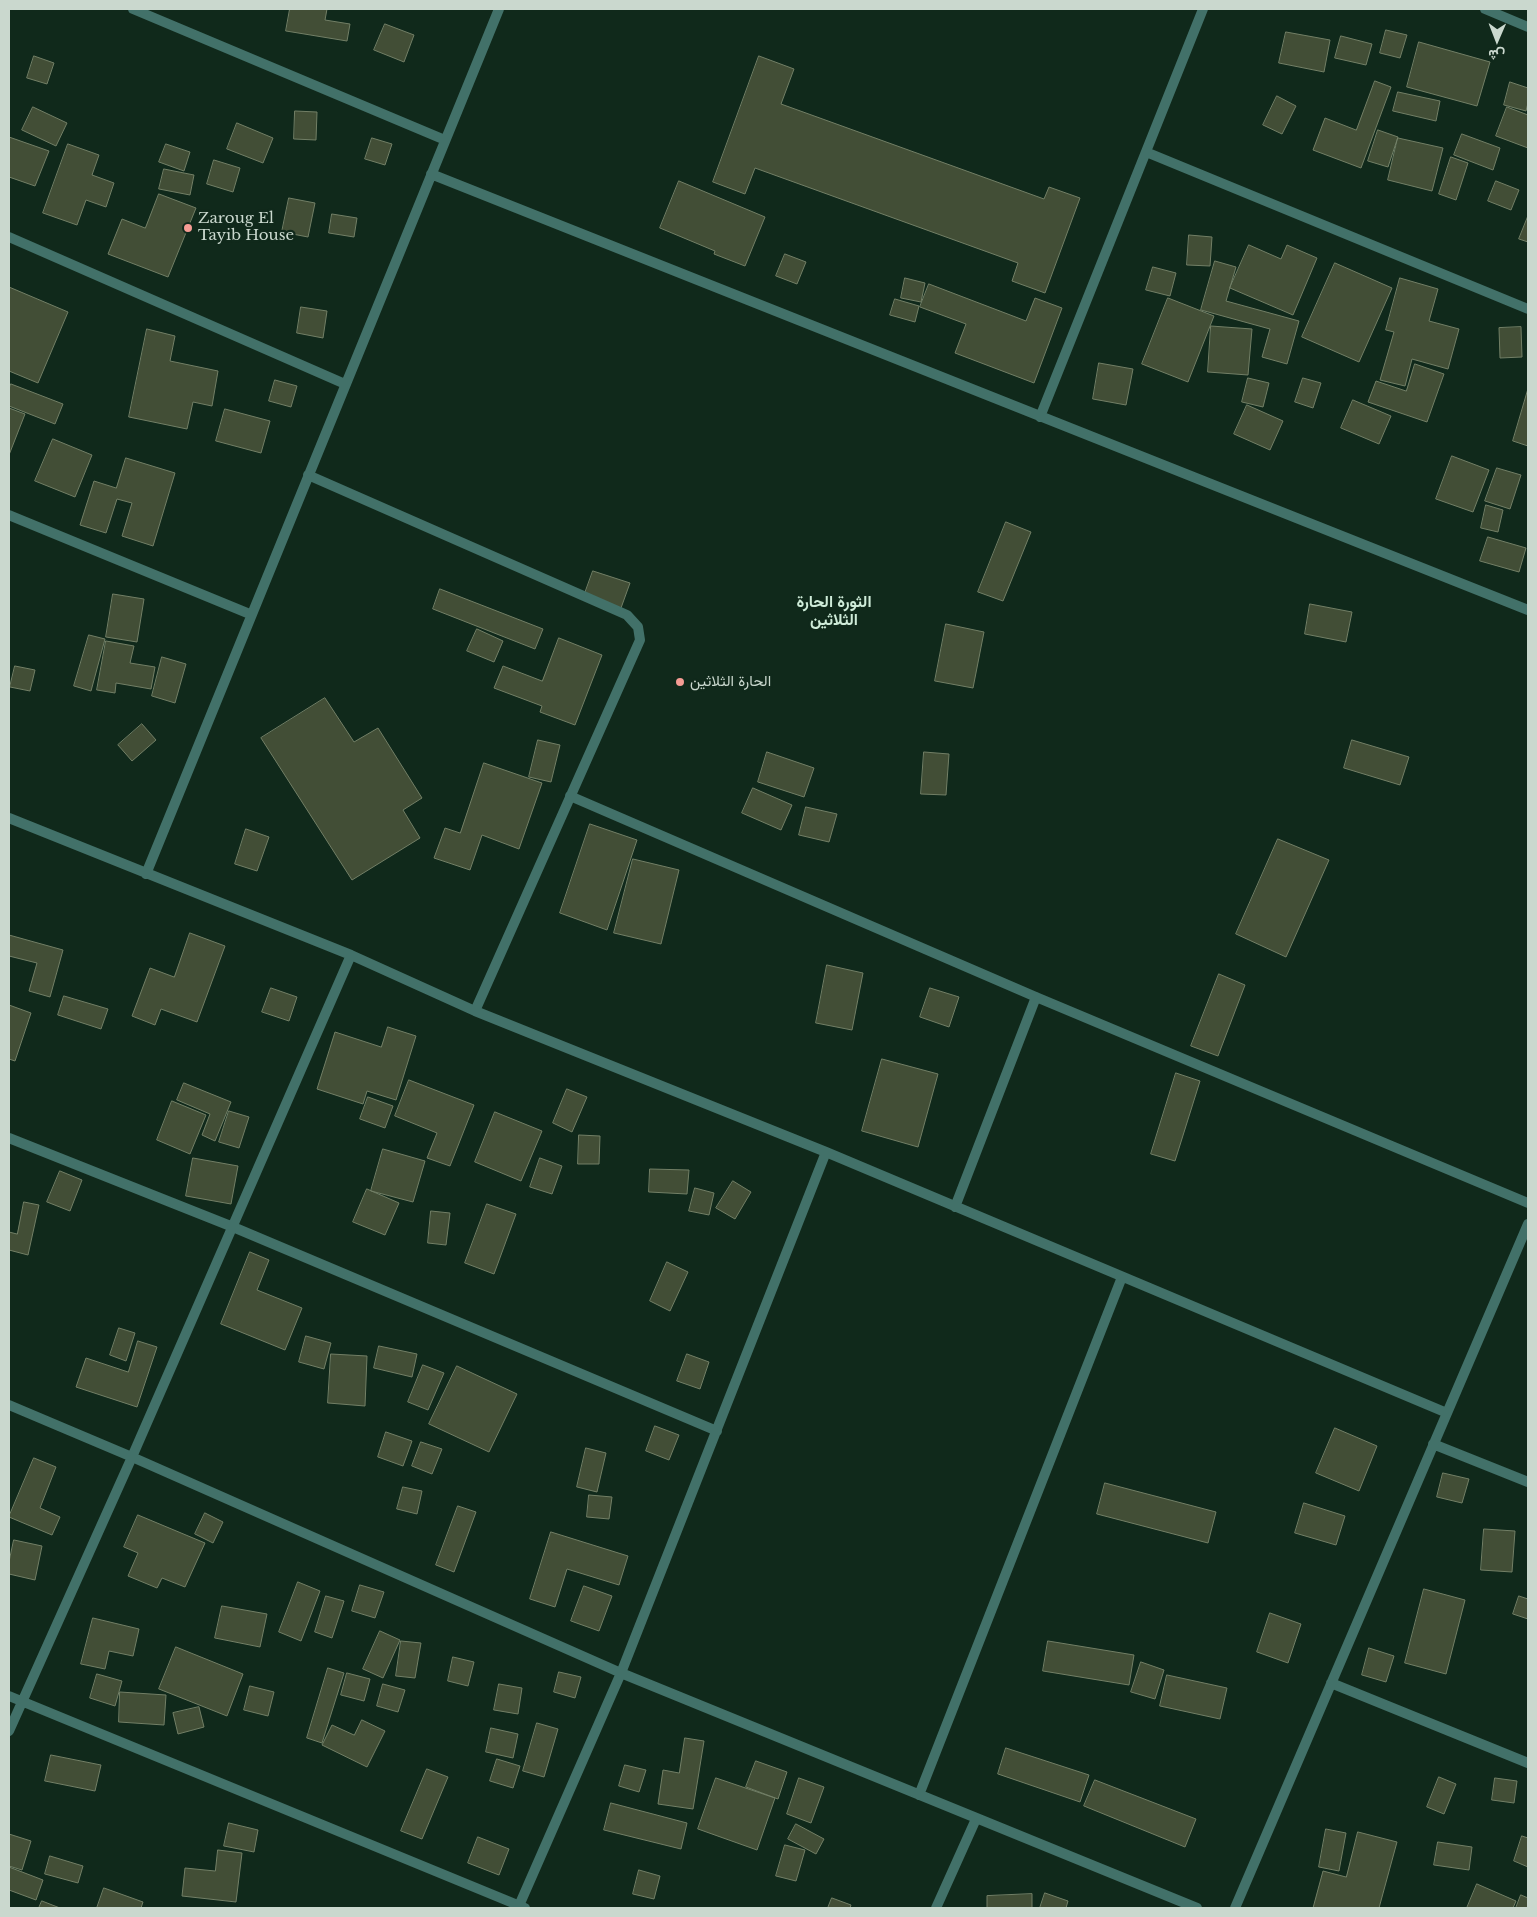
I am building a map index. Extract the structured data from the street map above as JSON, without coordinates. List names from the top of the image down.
{
  "districts": ["الثورة الحارة الثلاثين"],
  "places": ["Zaroug El Tayib House", "الحارة الثلاثين"],
  "north": "bottom"
}
